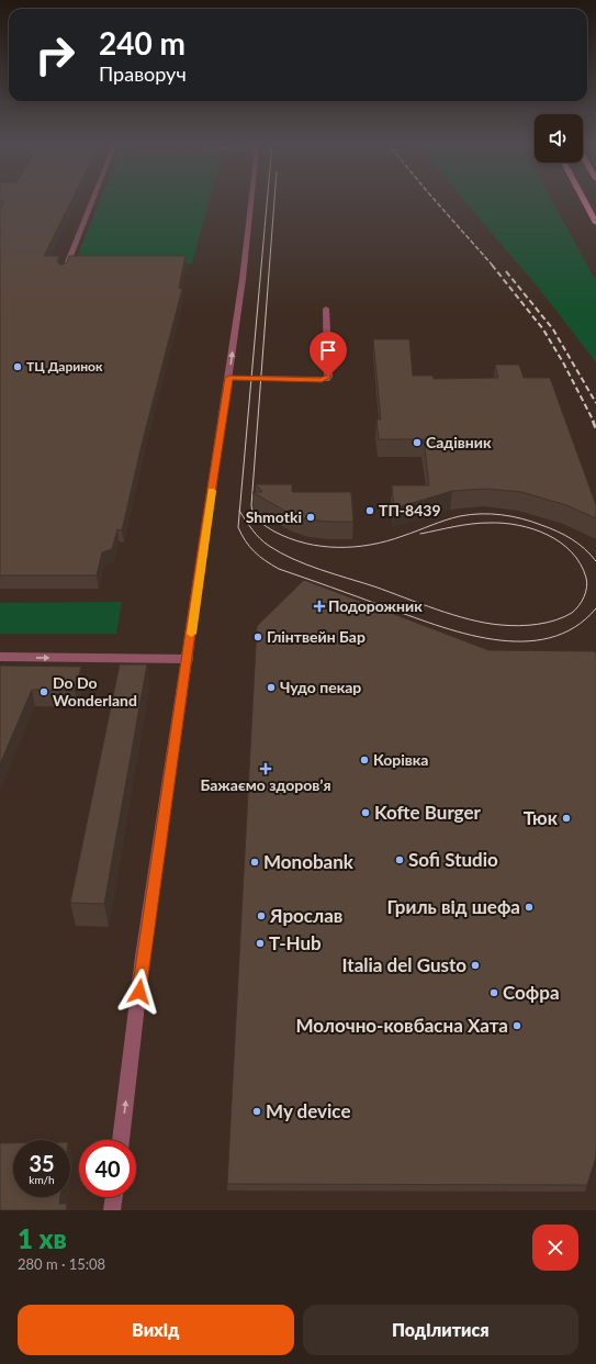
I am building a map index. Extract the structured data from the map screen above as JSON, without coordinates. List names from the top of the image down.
{
  "places": {
    "other": [
      "ТЦ Даринок",
      "Садівник",
      "ТП-8439",
      "Shmotki",
      "Глінтвейн Бар",
      "Чудо пекар",
      "Do Do Wonderland",
      "Корівка",
      "Kofte Burger",
      "Тюк",
      "Sofi Studio",
      "Monobank",
      "Гриль від шефа",
      "Ярослав",
      "T-Hub",
      "Italia del Gusto",
      "Софра",
      "Молочно-ковбасна Хата",
      "My device"
    ],
    "health": ["Подорожник", "Бажаємо здоровʼя"]
  },
  "page": {
    "turn": ["240 m", "Праворуч"],
    "speed": "35 km/h",
    "limit": "40",
    "heading": ["1 хв", "280 m · 15:08"],
    "buttons": ["Вихід", "Поділитися"]
  }
}
